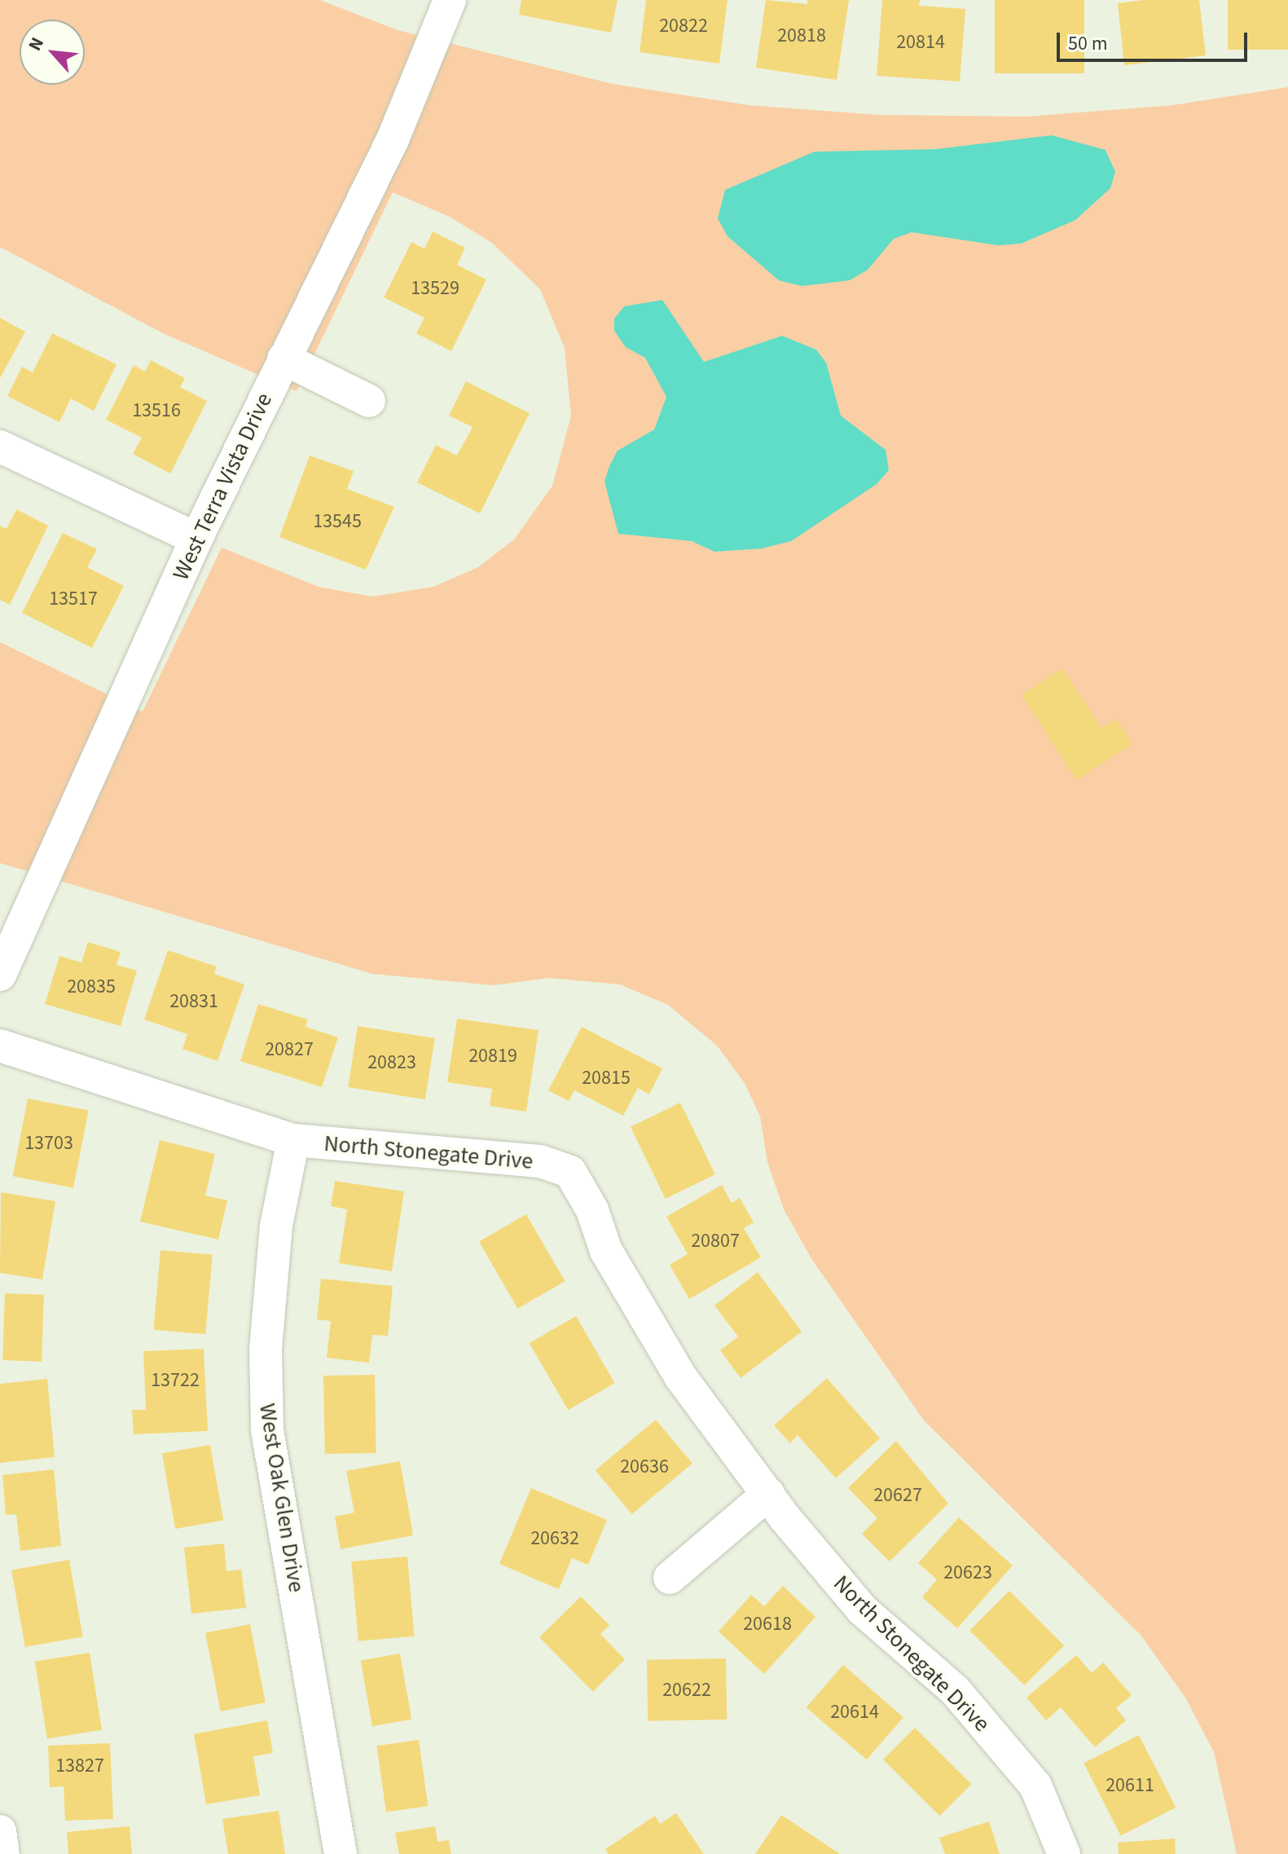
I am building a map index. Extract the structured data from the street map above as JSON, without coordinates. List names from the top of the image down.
{
  "streets": {
    "street": ["West Terra Vista Drive", "North Stonegate Drive", "West Oak Glen Drive"]
  },
  "crossings": [
    ["North Stonegate Drive", "West Oak Glen Drive"]
  ],
  "house_numbers": [
    "20822",
    "20818",
    "20814",
    "13529",
    "13516",
    "13545",
    "13517",
    "20835",
    "20831",
    "20827",
    "20819",
    "20823",
    "20815",
    "13703",
    "20807",
    "13722",
    "20636",
    "20627",
    "20632",
    "20623",
    "20618",
    "20622",
    "20614",
    "13827",
    "20611"
  ],
  "scale_bar": "50 m",
  "north": "top left"
}
